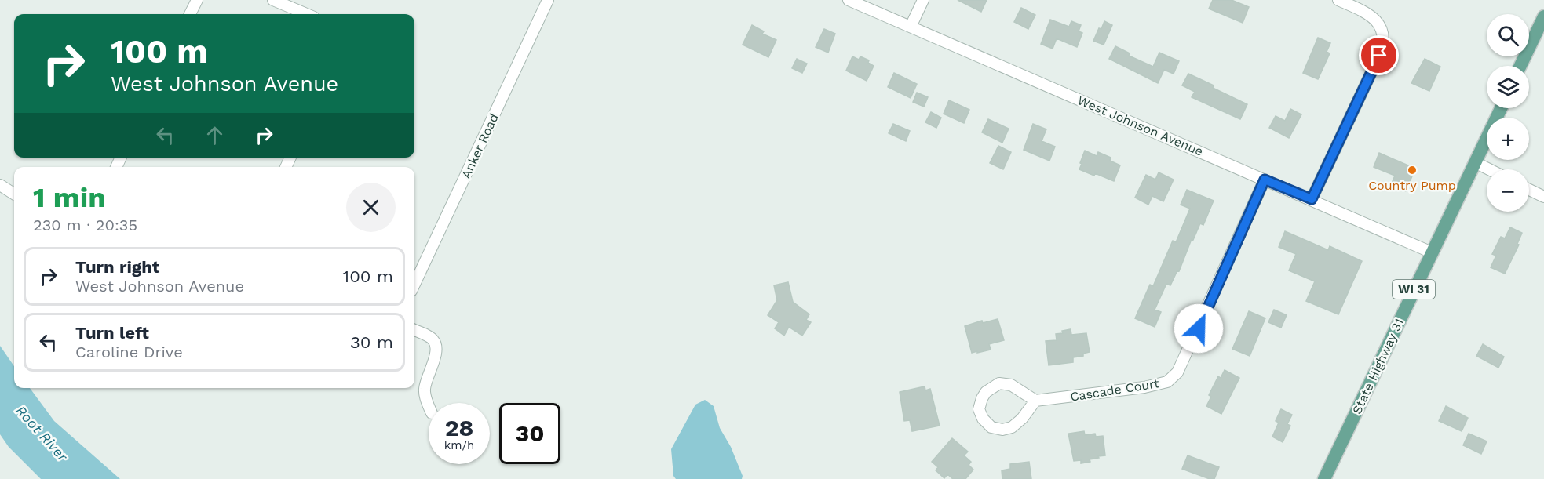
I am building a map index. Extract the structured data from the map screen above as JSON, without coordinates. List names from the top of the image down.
{
  "streets": {
    "main road": ["WI 31", "State Highway 31"],
    "street": ["West Johnson Avenue", "Anker Road", "Cascade Court"]
  },
  "crossings": [
    ["West Johnson Avenue", "State Highway 31"],
    ["West Johnson Avenue", "Cascade Court"]
  ],
  "water": ["Root River"],
  "places": ["Country Pump"],
  "page": {
    "map_buttons": ["+", "−"],
    "turn": ["100 m", "West Johnson Avenue"],
    "heading": ["1 min", "230 m · 20:35"],
    "list": [
      {
        "name": "Turn right",
        "note": "West Johnson Avenue",
        "value": "100 m"
      },
      {
        "name": "Turn left",
        "note": "Caroline Drive",
        "value": "30 m"
      }
    ],
    "speed": "28 km/h",
    "limit": "30"
  }
}
